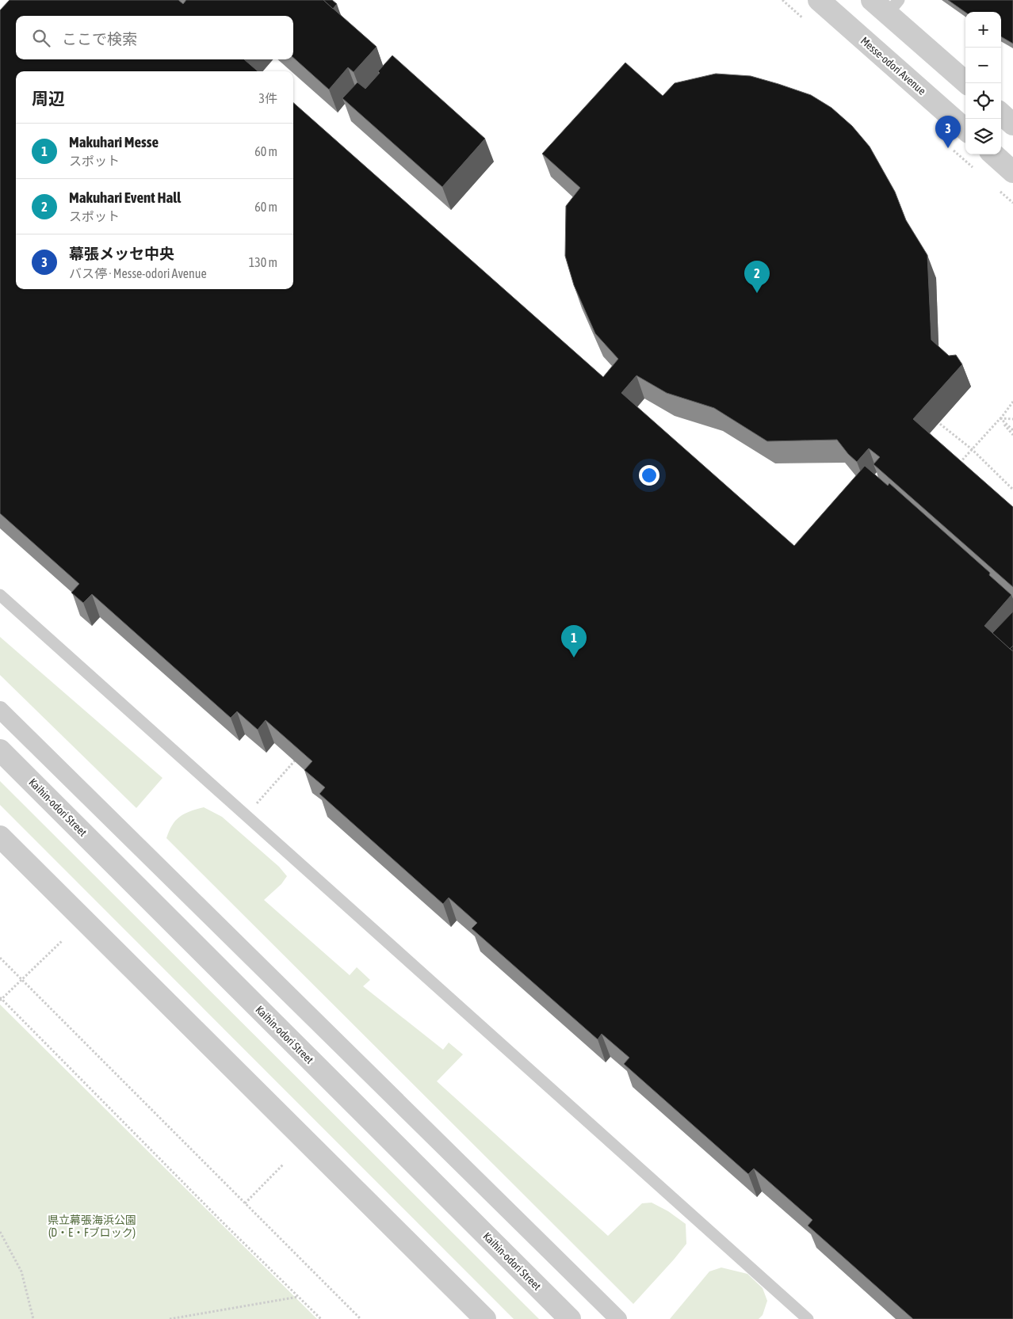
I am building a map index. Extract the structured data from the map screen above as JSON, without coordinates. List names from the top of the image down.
{
  "streets": {
    "street": ["Messe-odori Avenue", "Kaihin-odori Street"]
  },
  "parks": ["県立幕張海浜公園 (D・E・Fブロック)"],
  "page": {
    "map_buttons": ["+", "−"],
    "search": "ここで検索",
    "heading": ["周辺", "3件"],
    "pins": ["3", "2", "1"],
    "list": [
      {
        "mark": "1",
        "name": "Makuhari Messe",
        "note": "スポット",
        "value": "60 m"
      },
      {
        "mark": "2",
        "name": "Makuhari Event Hall",
        "note": "スポット",
        "value": "60 m"
      },
      {
        "mark": "3",
        "name": "幕張メッセ中央",
        "note": "バス停 · Messe-odori Avenue",
        "value": "130 m"
      }
    ]
  }
}
